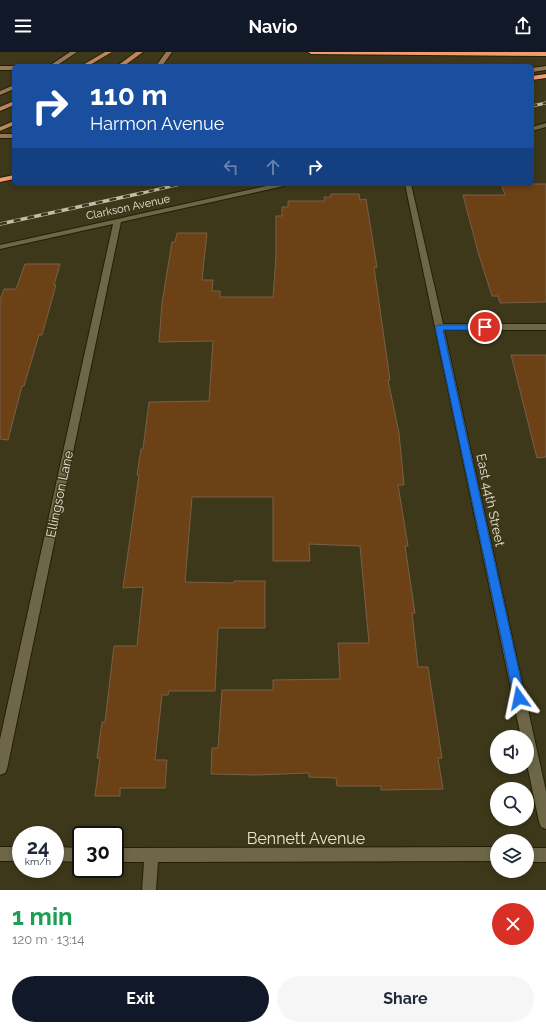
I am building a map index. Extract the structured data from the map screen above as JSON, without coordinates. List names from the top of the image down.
{
  "streets": {
    "street": [
      "Clarkson Avenue",
      "Ellingson Lane",
      "East 44th Street",
      "Bennett Avenue"
    ]
  },
  "crossings": [
    ["Clarkson Avenue", "Ellingson Lane"]
  ],
  "page": {
    "header": "Navio",
    "turn": ["110 m", "Harmon Avenue"],
    "speed": "24 km/h",
    "limit": "30",
    "heading": ["1 min", "120 m · 13:14"],
    "buttons": ["Exit", "Share"]
  }
}
